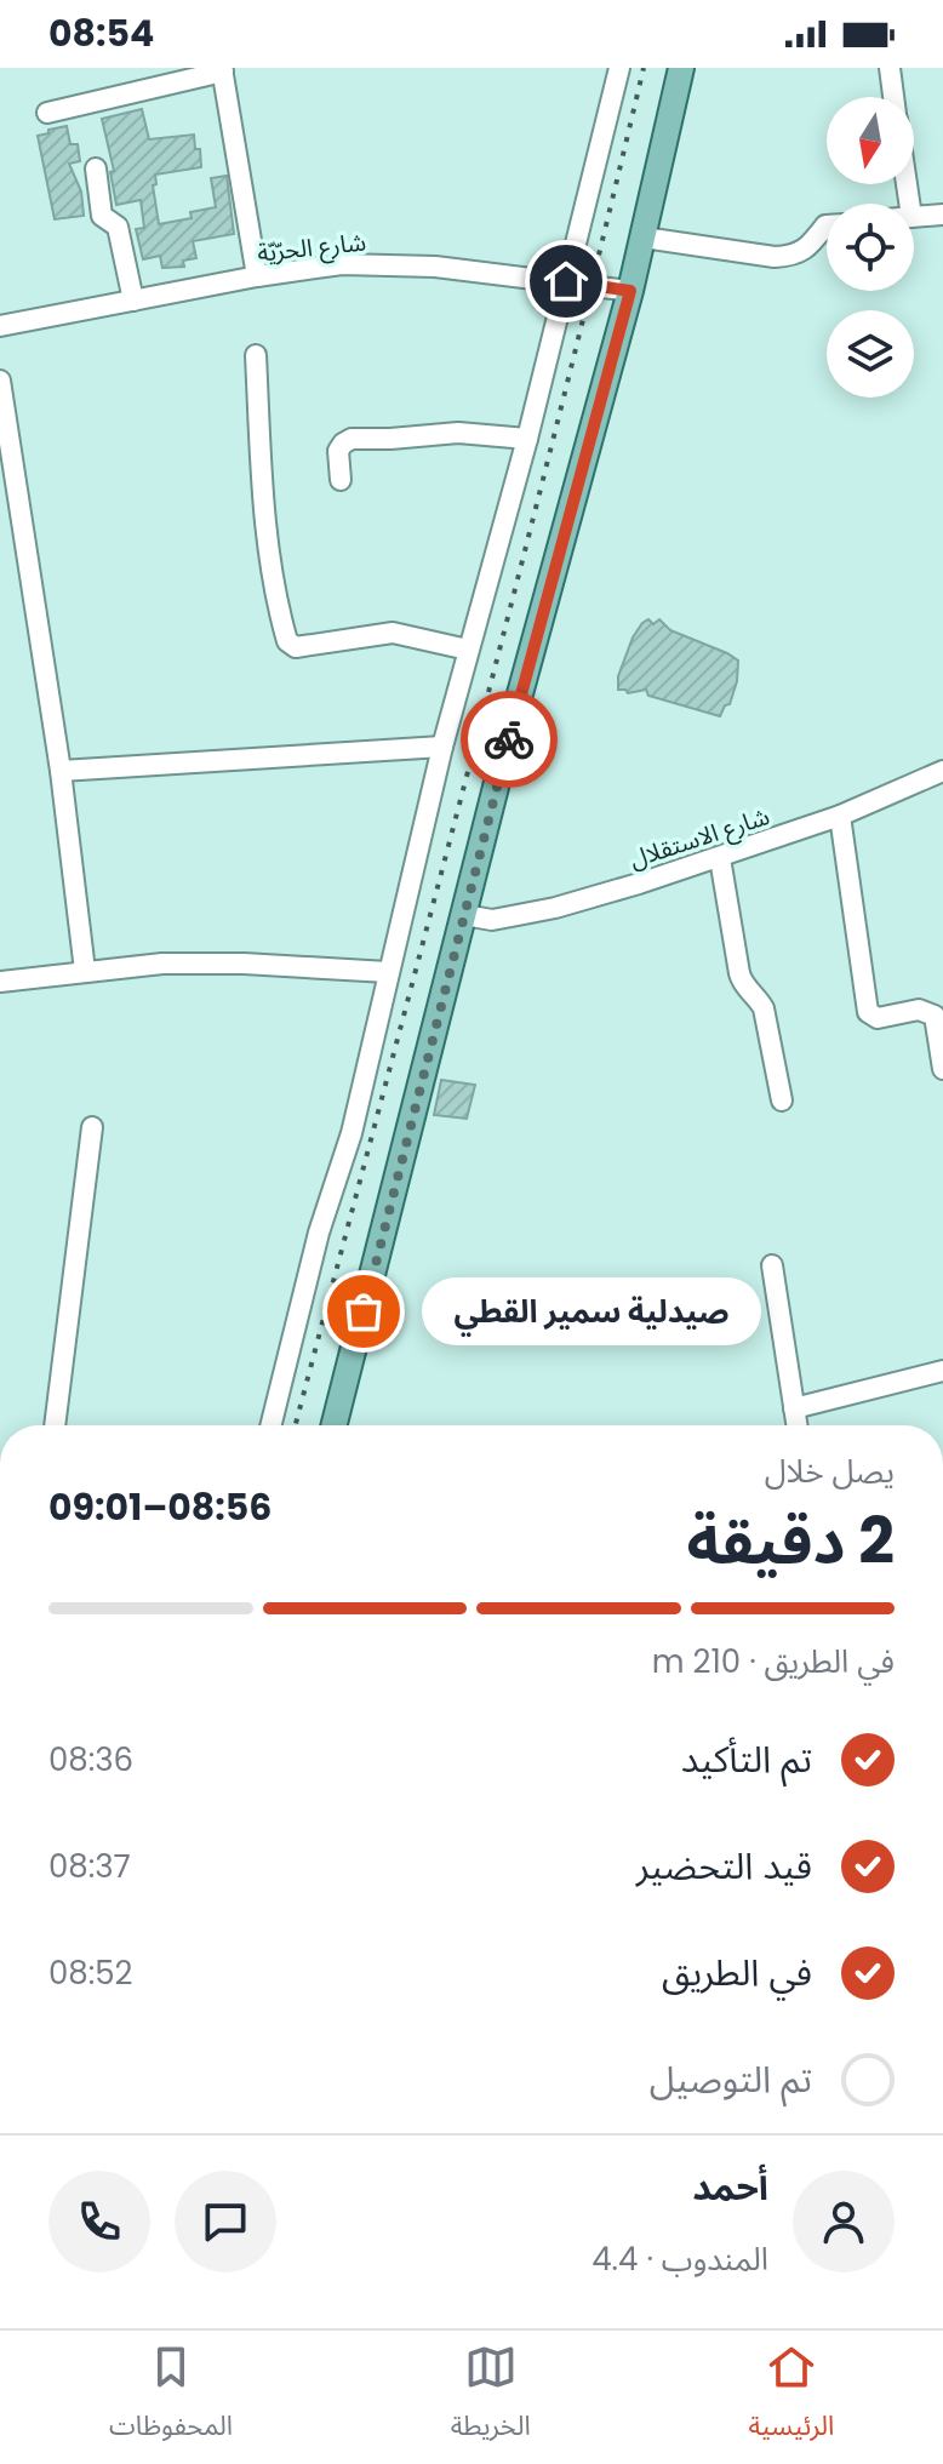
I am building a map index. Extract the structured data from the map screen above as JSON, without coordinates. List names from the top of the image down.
{
  "streets": {
    "street": ["شارع الحرّيّة", "شارع الاستقلال"]
  },
  "places": ["صيدلية سمير القطي"],
  "north": "bottom",
  "page": {
    "status": "08:54",
    "bubble": "صيدلية سمير القطي",
    "heading": ["2 دقيقة", "يصل خلال", "08:56–09:01"],
    "panel": ["أحمد", "المندوب · 4.4"],
    "bar": "في الطريق · 210 m",
    "list": [
      ["تم التأكيد", "08:36"],
      ["قيد التحضير", "08:37"],
      ["في الطريق", "08:52"],
      "تم التوصيل"
    ],
    "tabs": ["الرئيسية", "الخريطة", "المحفوظات"]
  }
}
